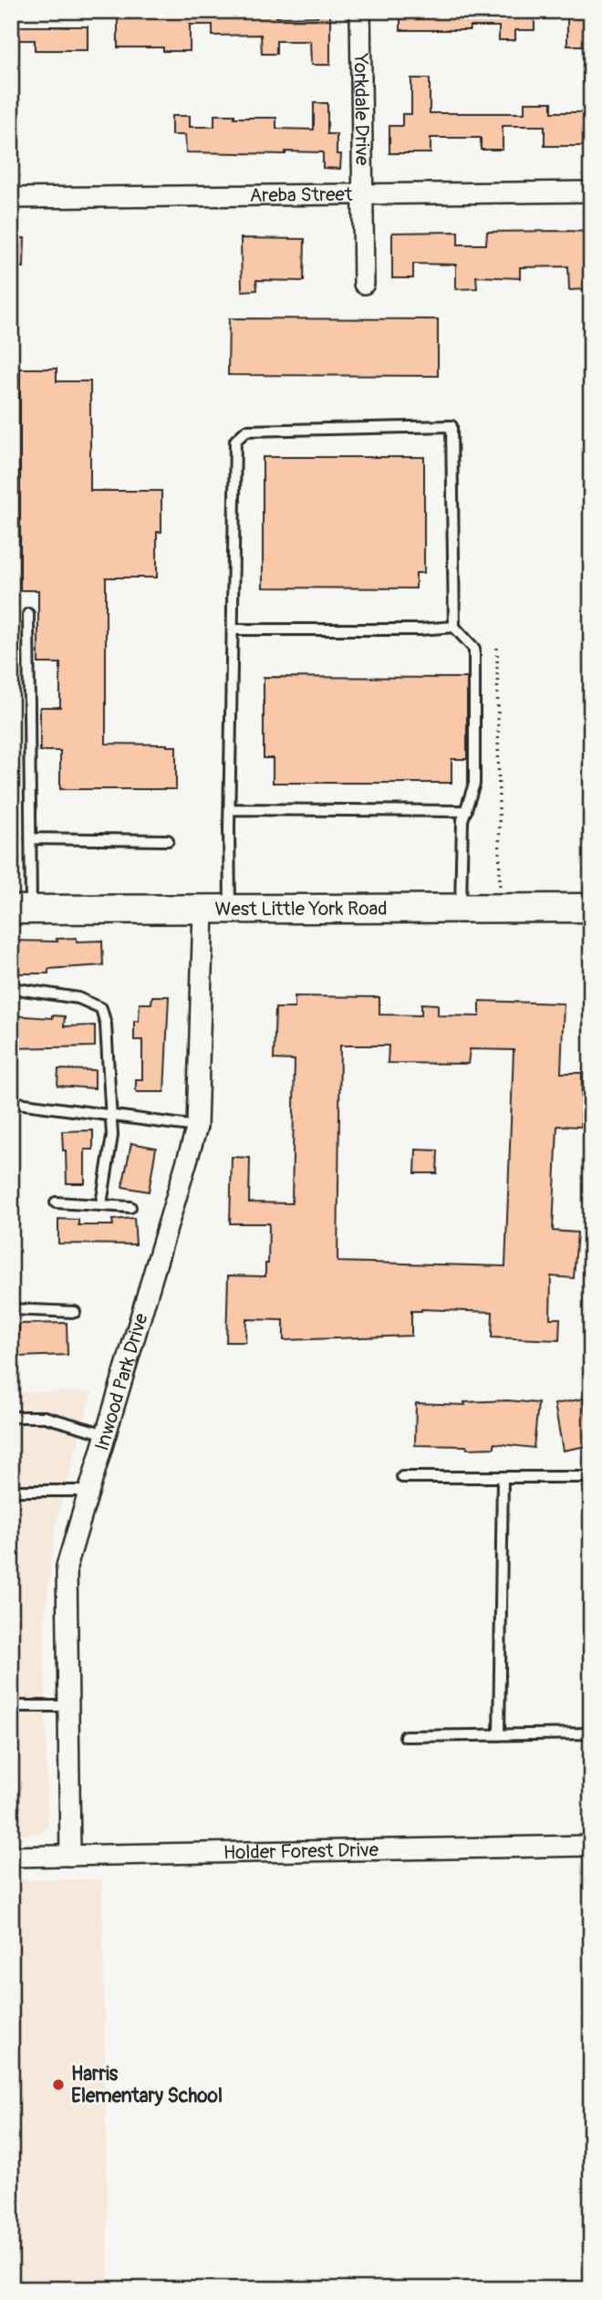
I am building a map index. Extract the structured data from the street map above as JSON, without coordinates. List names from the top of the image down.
{
  "streets": {
    "street": [
      "Yorkdale Drive",
      "Areba Street",
      "West Little York Road",
      "Inwood Park Drive",
      "Holder Forest Drive"
    ]
  },
  "crossings": [
    ["Yorkdale Drive", "Areba Street"],
    ["West Little York Road", "Inwood Park Drive"],
    ["Inwood Park Drive", "Holder Forest Drive"]
  ],
  "places": ["Harris Elementary School"]
}
